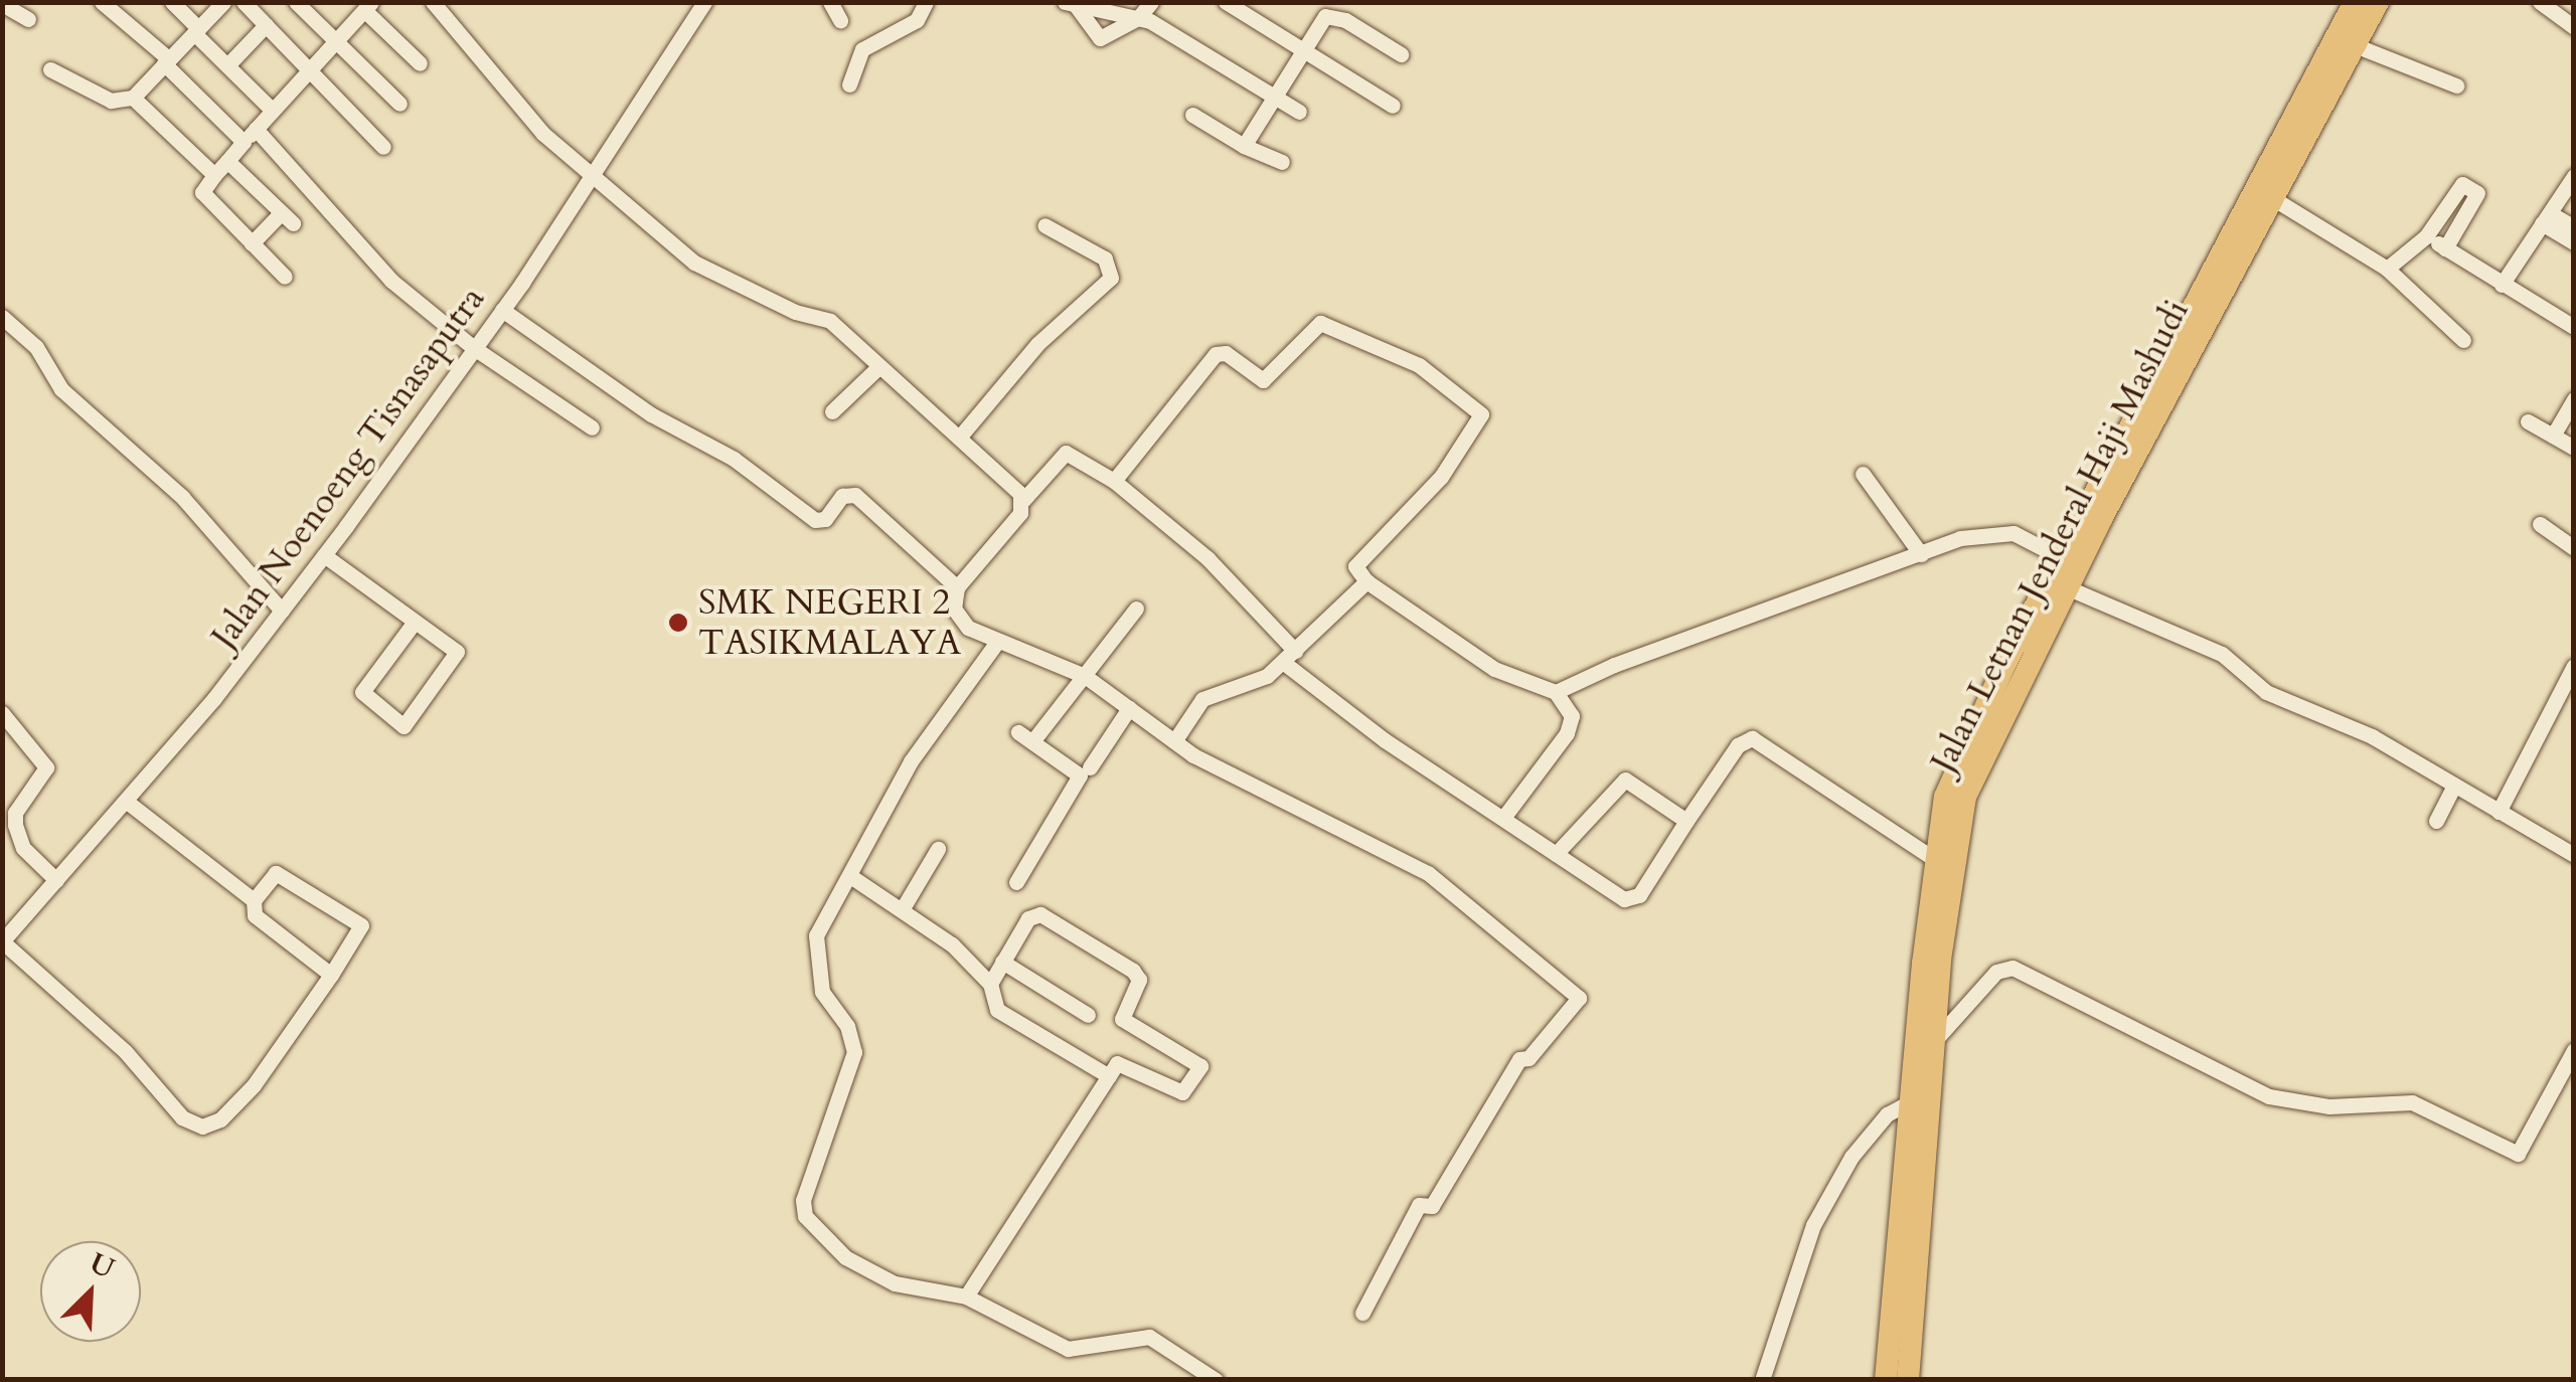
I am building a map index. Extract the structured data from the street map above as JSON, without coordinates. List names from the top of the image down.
{
  "streets": {
    "main road": ["Jalan Letnan Jenderal Haji Mashudi"],
    "street": ["Jalan Noenoeng Tisnasaputra"]
  },
  "places": ["SMK NEGERI 2 TASIKMALAYA"],
  "north": "top right"
}
